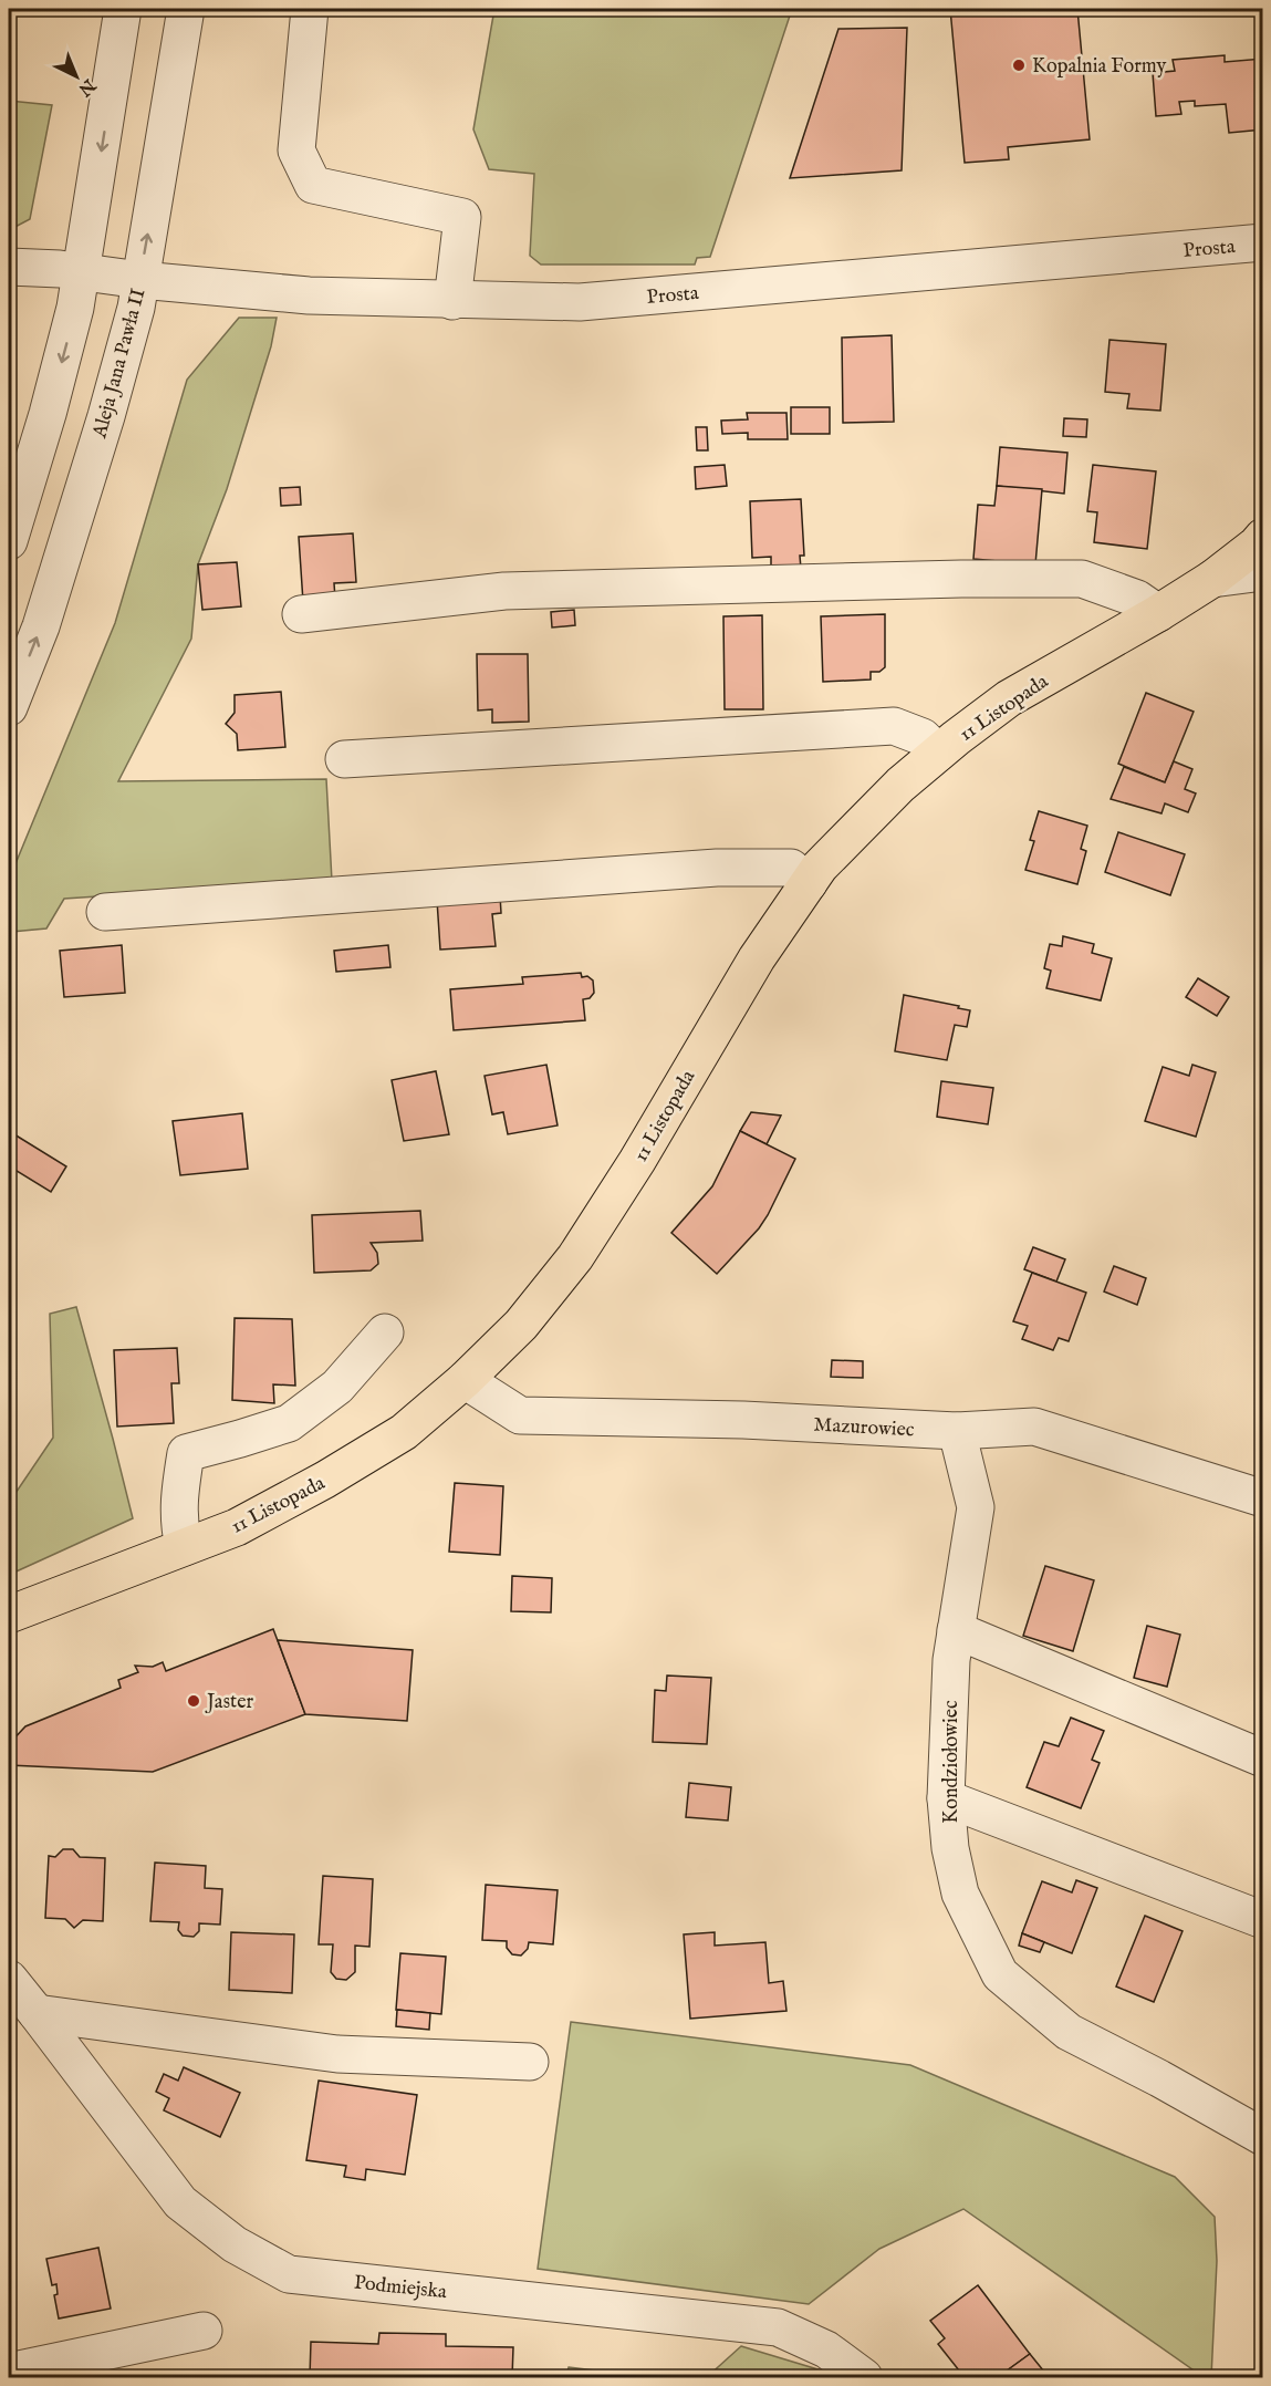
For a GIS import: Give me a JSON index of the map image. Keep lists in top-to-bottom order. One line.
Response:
{"streets":{"main road":["11 Listopada"],"street":["Prosta","Aleja Jana Pawła II","Mazurowiec","Kondziołowiec","Podmiejska"]},"crossings":[["Prosta","Aleja Jana Pawła II"],["11 Listopada","Mazurowiec"],["Mazurowiec","Kondziołowiec"]],"places":["Kopalnia Formy","Jaster"],"north":"bottom right"}
